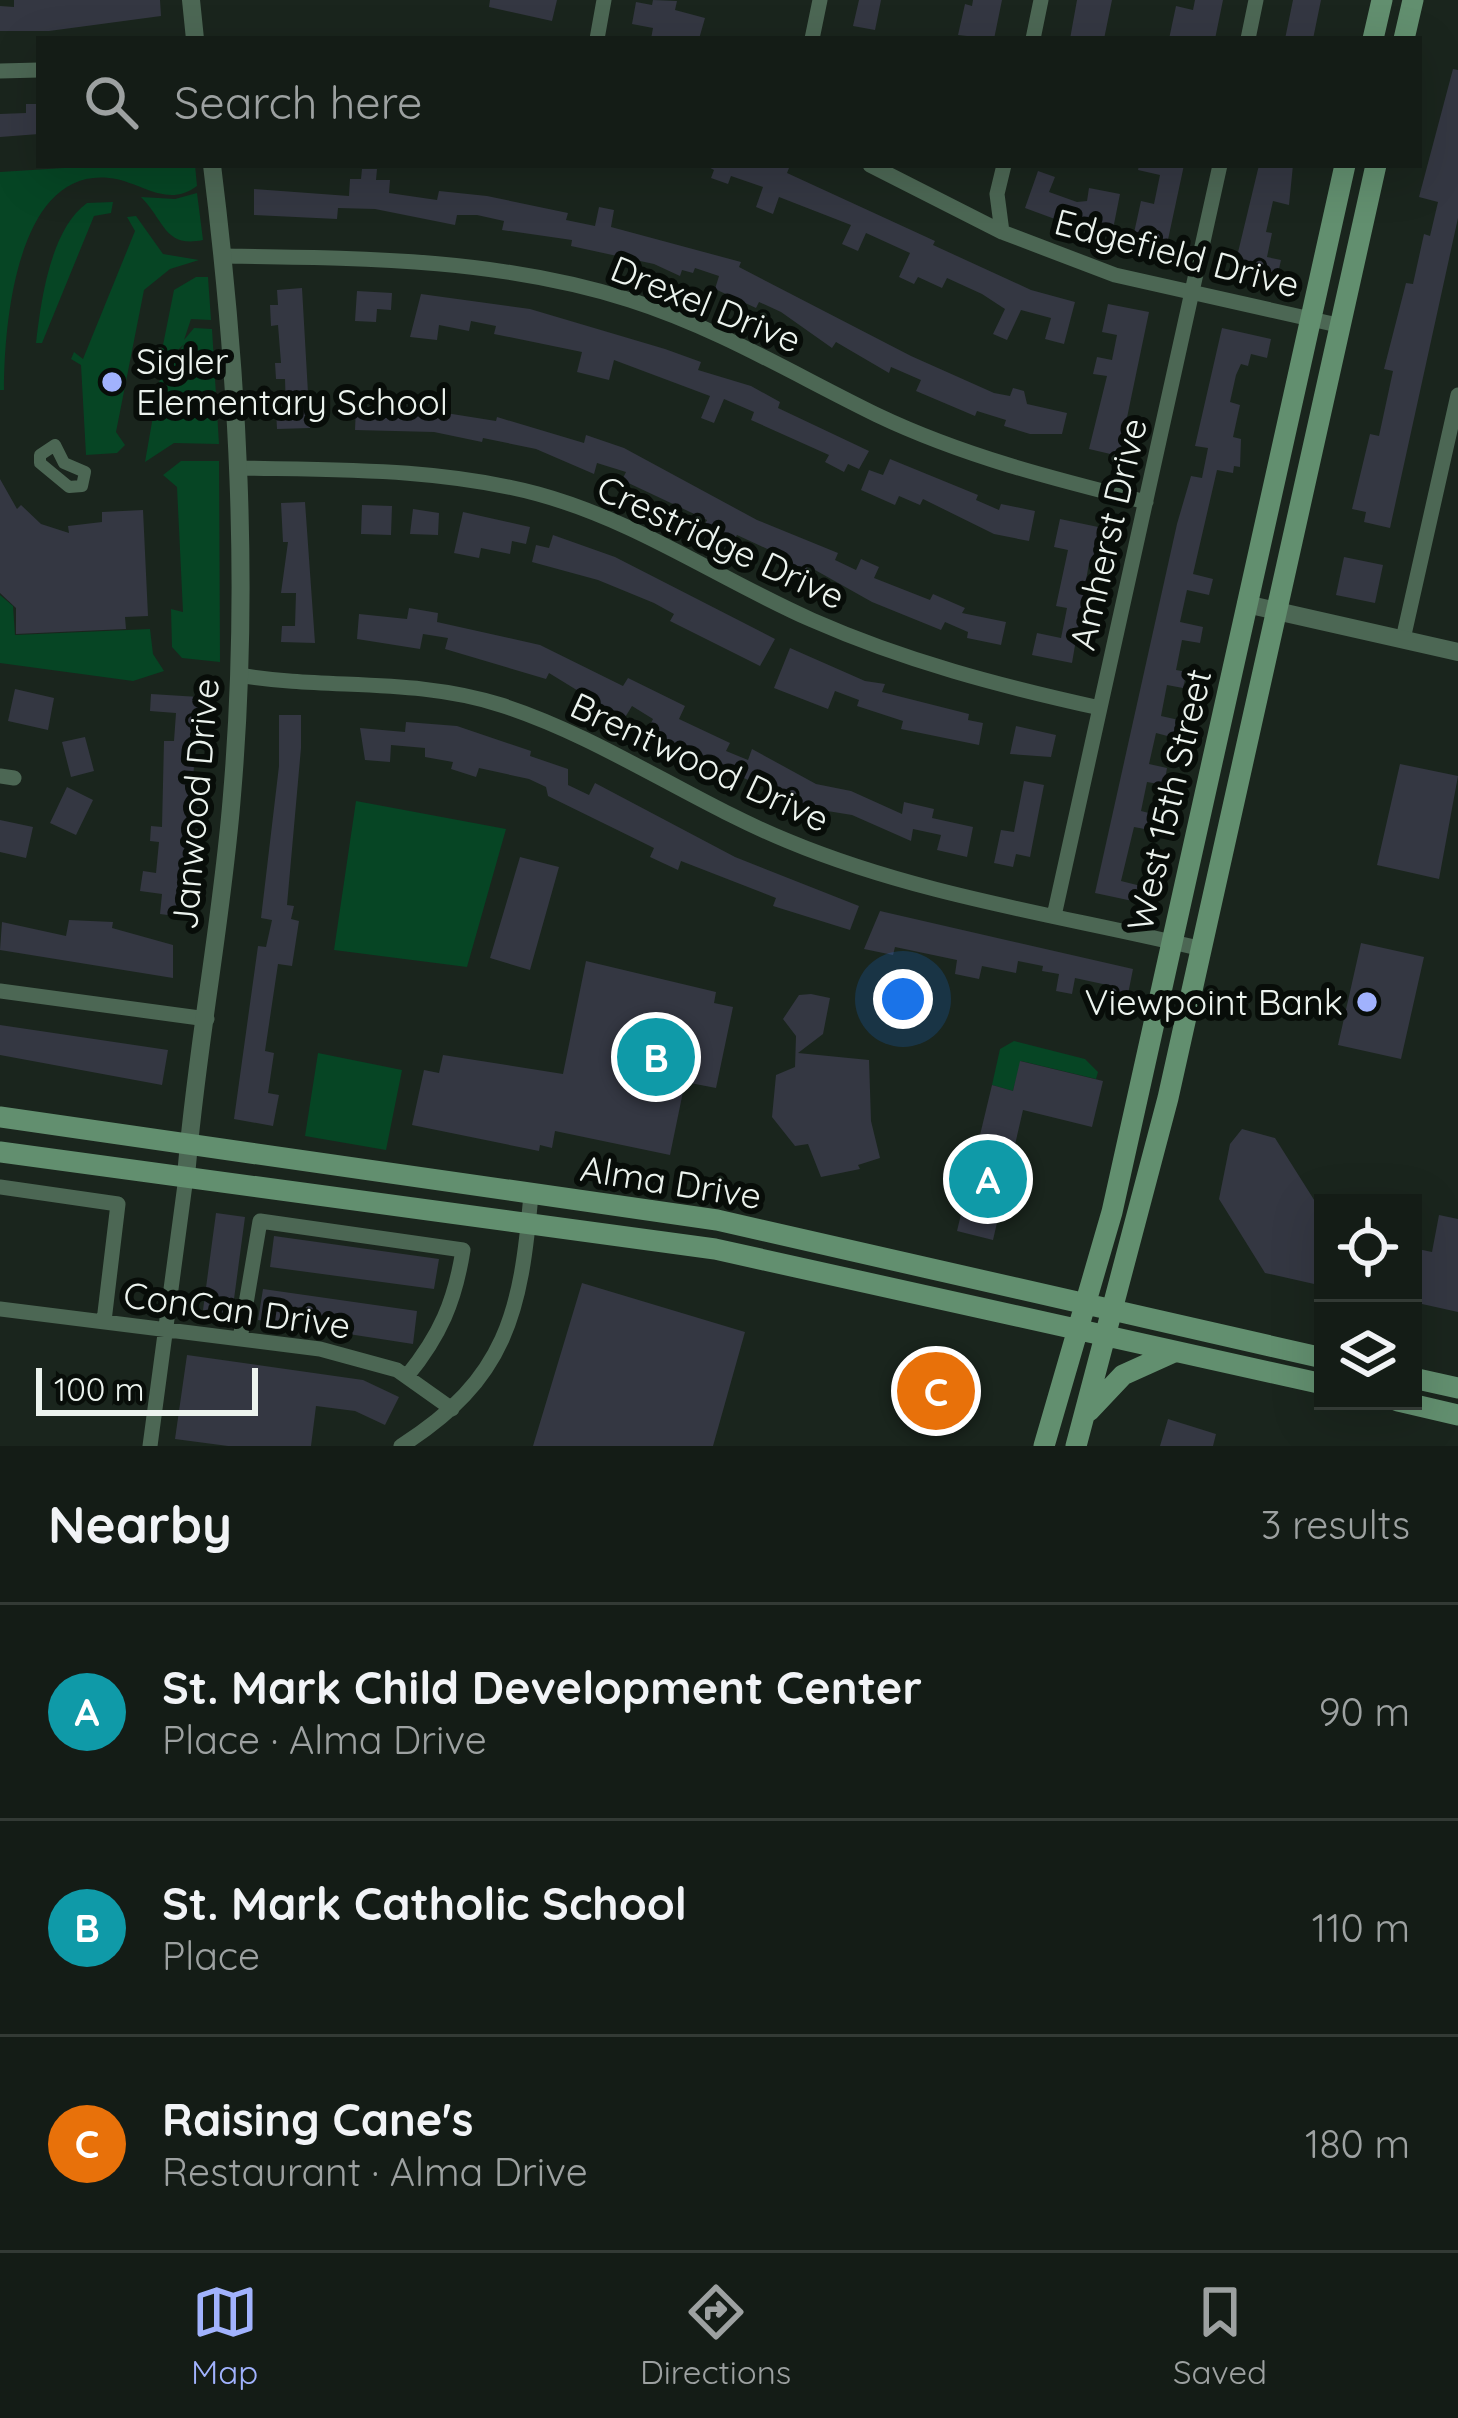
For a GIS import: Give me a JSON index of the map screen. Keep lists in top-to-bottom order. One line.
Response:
{"streets":{"main road":["West 15th Street","Alma Drive"],"street":["Edgefield Drive","Drexel Drive","Amherst Drive","Crestridge Drive","Brentwood Drive","Janwood Drive","ConCan Drive"]},"crossings":[["Edgefield Drive","Amherst Drive"],["Edgefield Drive","West 15th Street"],["Drexel Drive","Amherst Drive"],["Drexel Drive","Janwood Drive"],["Amherst Drive","Crestridge Drive"],["Amherst Drive","Brentwood Drive"],["Crestridge Drive","Janwood Drive"],["Brentwood Drive","West 15th Street"],["Brentwood Drive","Janwood Drive"],["West 15th Street","Alma Drive"],["Janwood Drive","Alma Drive"],["Janwood Drive","ConCan Drive"]],"places":["Sigler Elementary School","Viewpoint Bank"],"scale_bar":"100 m","page":{"search":"Search here","pins":["B","A","C"],"scale":"100 m","heading":["Nearby","3 results"],"list":[{"mark":"A","name":"St. Mark Child Development Center","note":"Place · Alma Drive","value":"90 m"},{"mark":"B","name":"St. Mark Catholic School","note":"Place","value":"110 m"},{"mark":"C","name":"Raising Cane's","note":"Restaurant · Alma Drive","value":"180 m"}],"nav":["Map","Directions","Saved"]}}
